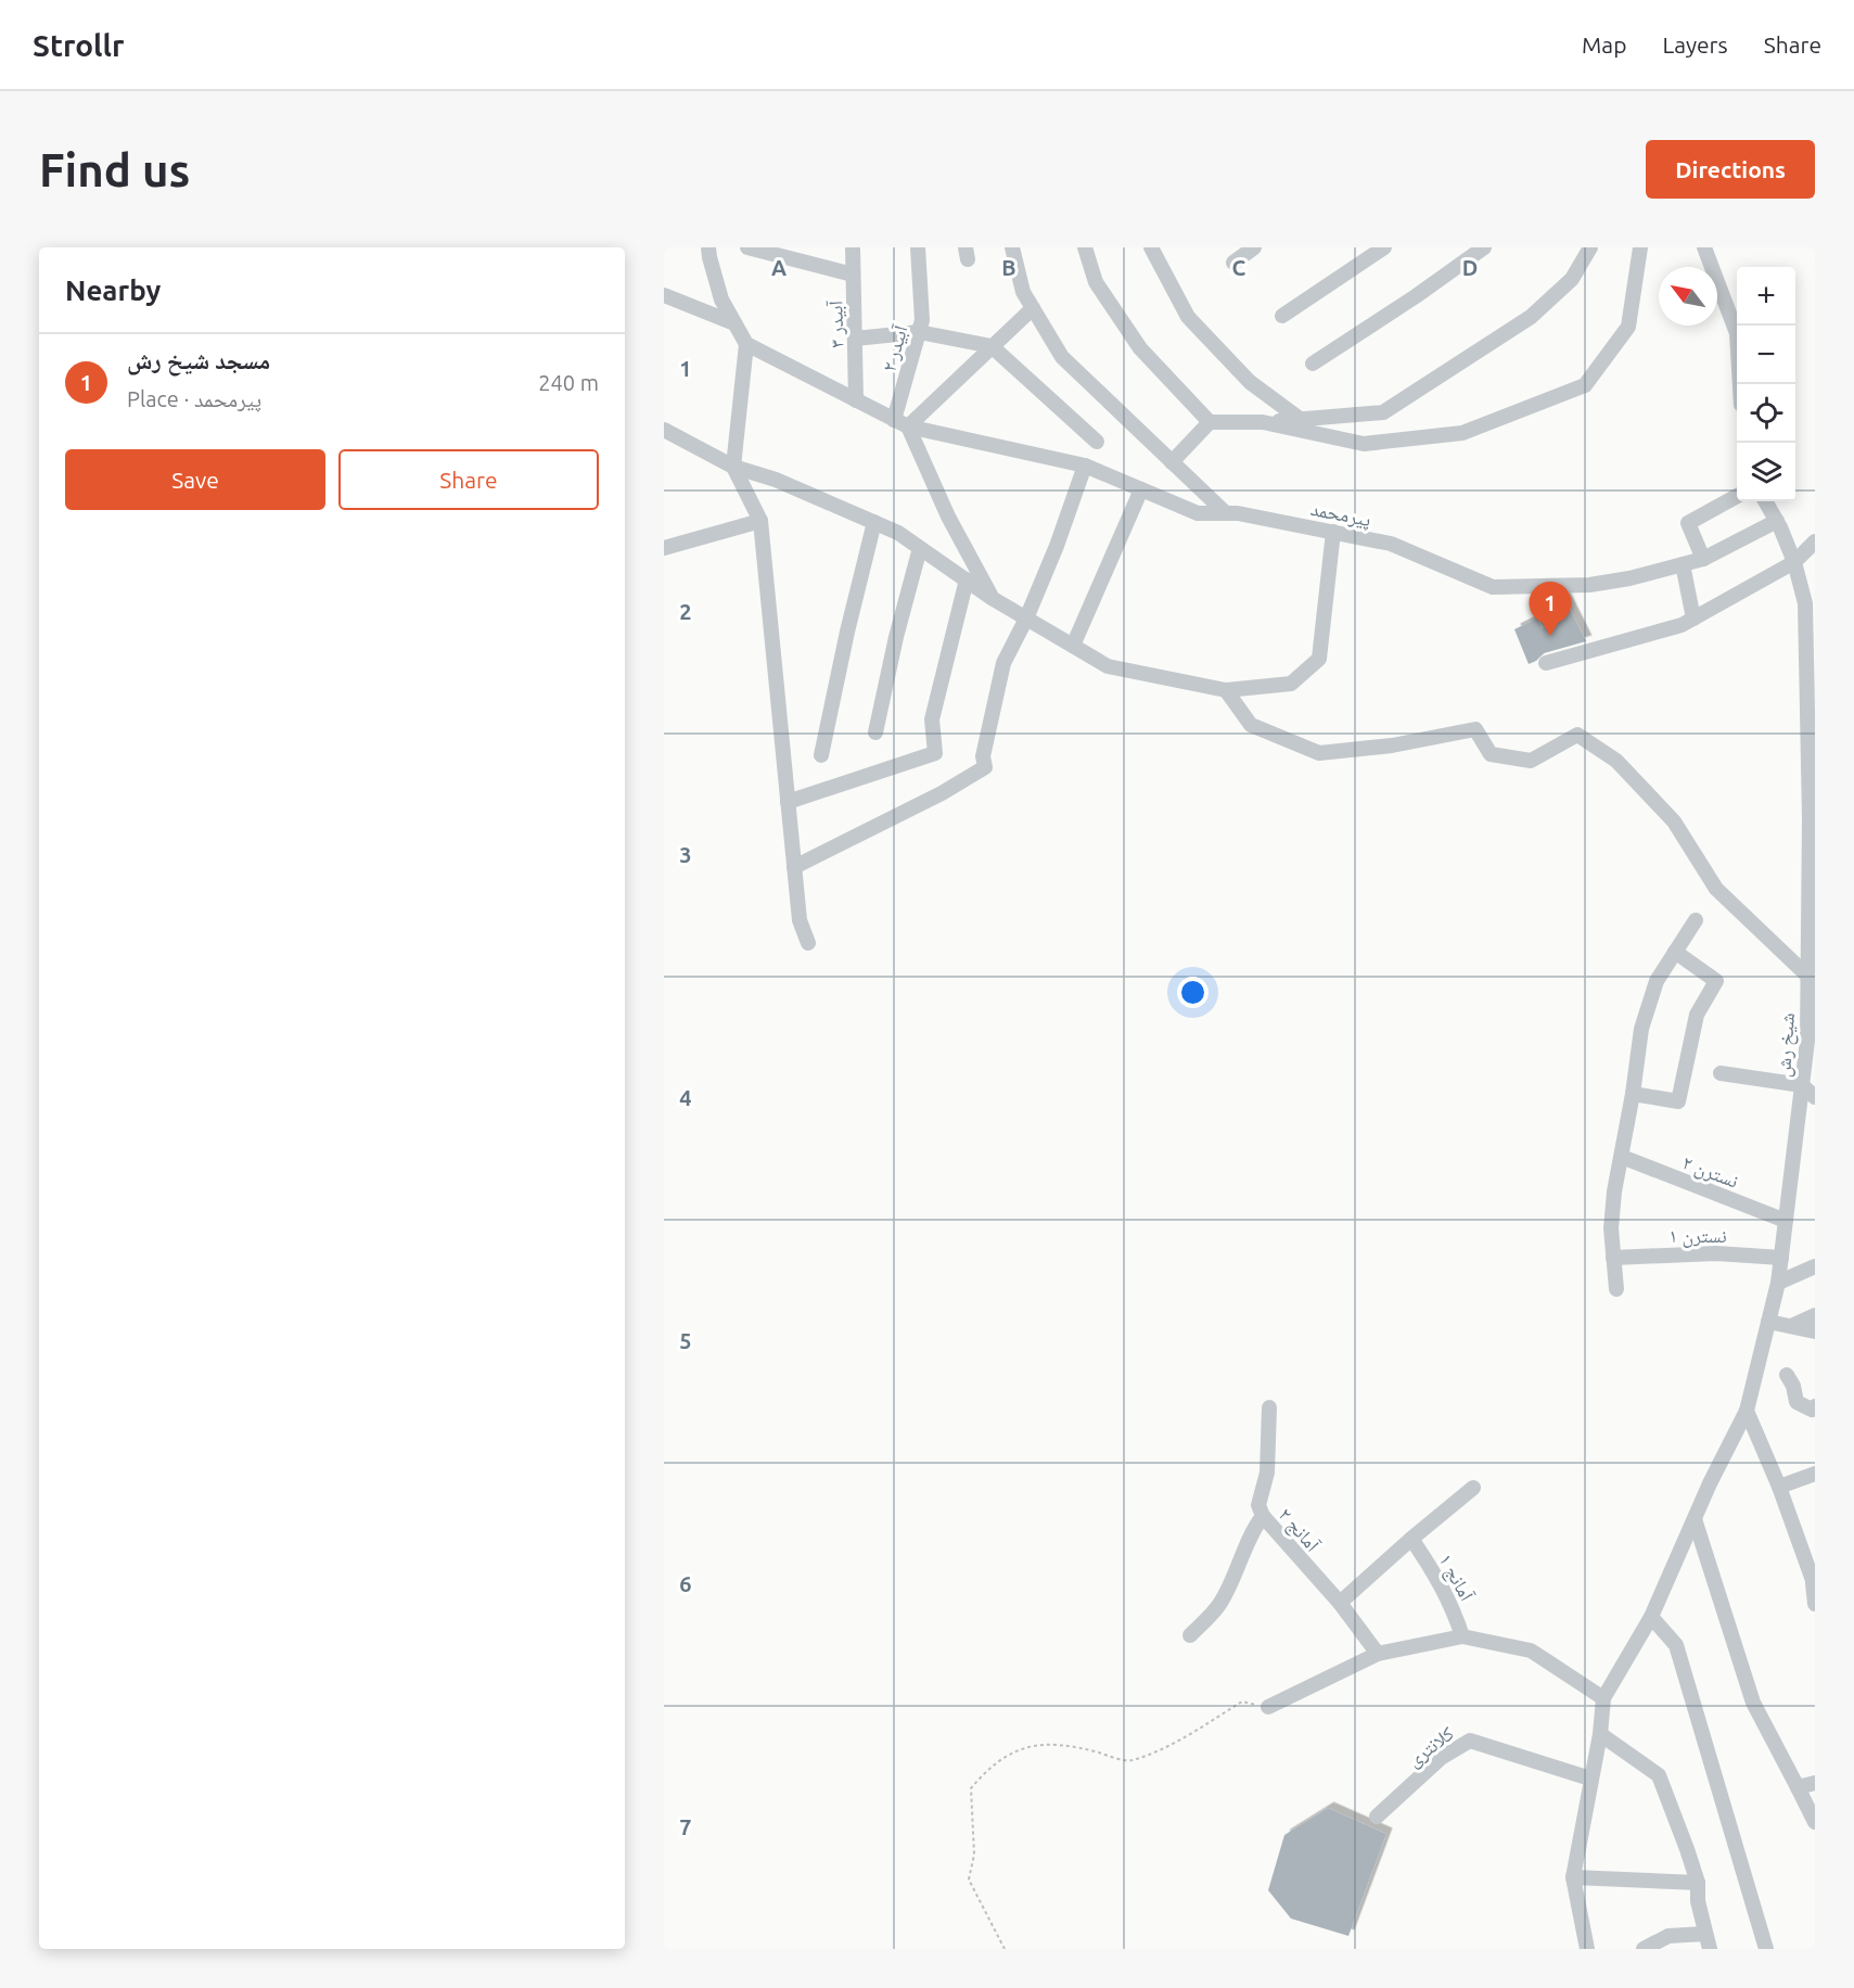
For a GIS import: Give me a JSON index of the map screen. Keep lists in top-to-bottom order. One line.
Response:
{"streets":{"street":["آبیدر ۳","آبیدر ۲","پیرمحمد","شیخ رش","نسترن ۲","نسترن ۱","آمانج ۲","آمانج ۱","کلانتری"]},"crossings":[["آبیدر ۳","پیرمحمد"],["آبیدر ۲","پیرمحمد"],["پیرمحمد","شیخ رش"],["شیخ رش","نسترن ۲"],["شیخ رش","نسترن ۱"]],"north":"top left","page":{"header":"Strollr","nav":["Map","Layers","Share"],"buttons":["Directions",["Save","Share"]],"title":"Find us","heading":"Nearby","map_buttons":["+","−"],"list":[{"mark":"1","name":"مسجد شیخ رش","note":"Place · پیرمحمد","value":"240 m"}],"pins":"1"},"grid":{"columns":["A","B","C","D"],"rows":["1","2","3","4","5","6","7"]}}
